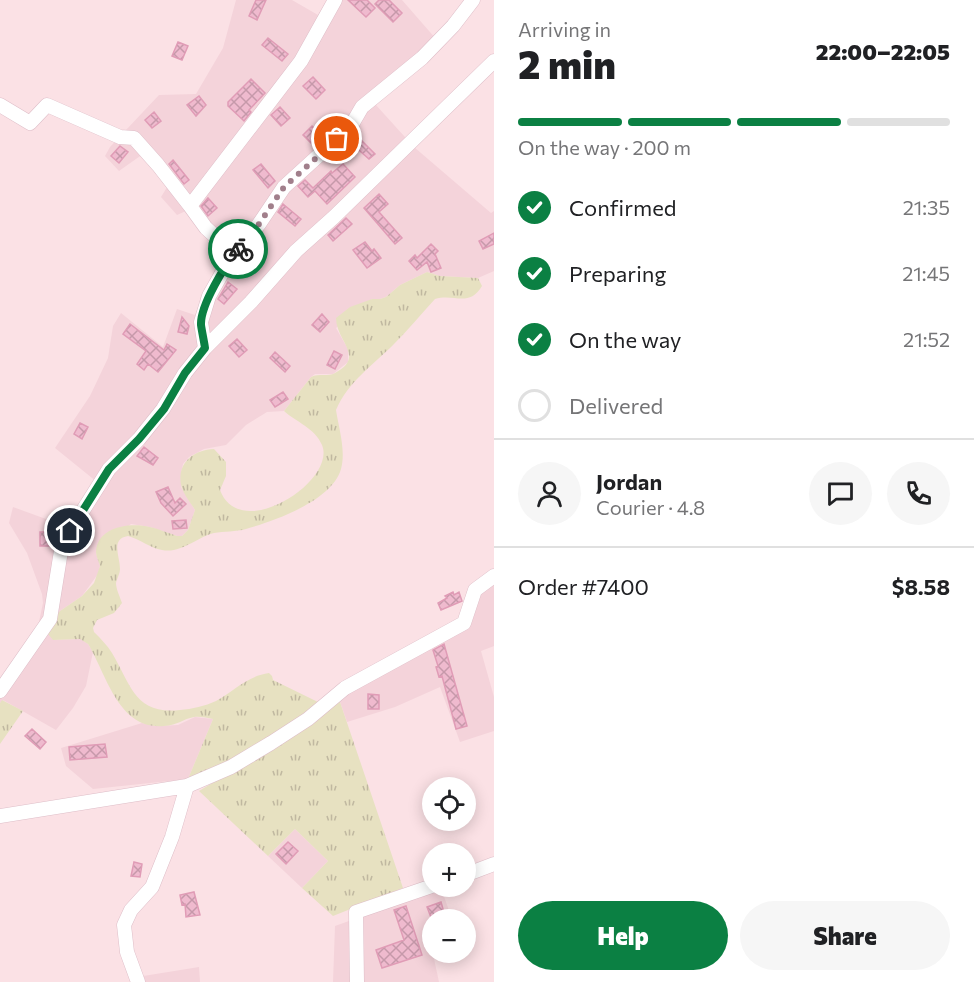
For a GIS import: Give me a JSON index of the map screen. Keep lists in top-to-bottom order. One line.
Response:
{"page":{"heading":["2 min","Arriving in","22:00–22:05"],"panel":["Jordan","Courier · 4.8","Order #7400","$8.58"],"bar":"On the way · 200 m","list":[["Confirmed","21:35"],["Preparing","21:45"],["On the way","21:52"],"Delivered"],"map_buttons":["+","−"],"buttons":["Help","Share"]}}
